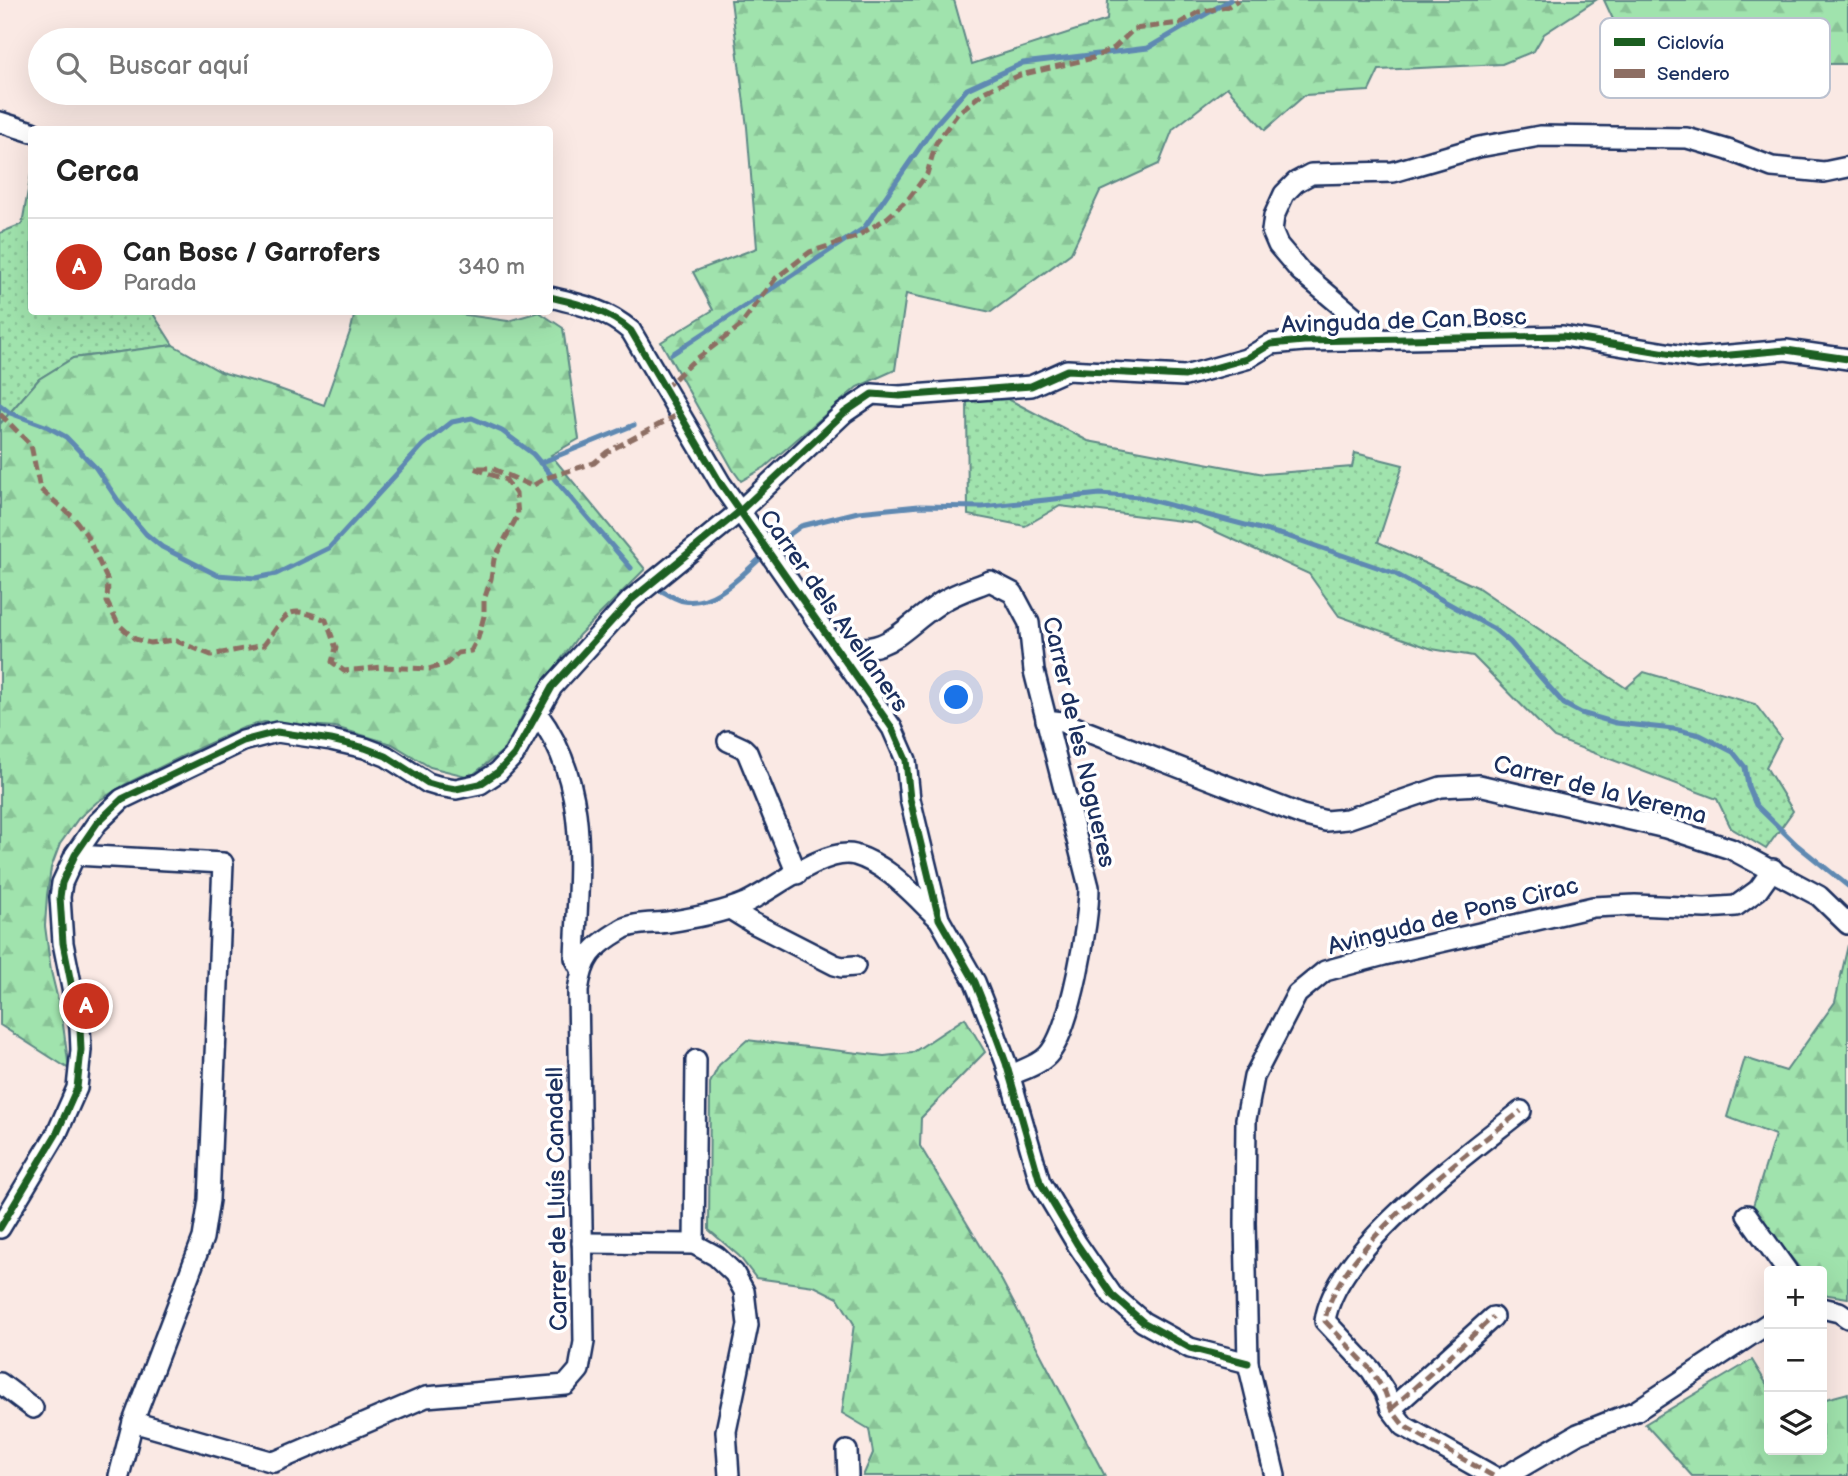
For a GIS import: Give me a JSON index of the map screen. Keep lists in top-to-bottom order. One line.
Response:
{"streets":{"street":["Avinguda de Can Bosc","Carrer dels Avellaners","Carrer de les Nogueres","Carrer de la Verema","Avinguda de Pons Cirac","Carrer de Lluís Canadell"]},"crossings":[["Avinguda de Can Bosc","Carrer dels Avellaners"],["Avinguda de Can Bosc","Carrer de Lluís Canadell"],["Carrer dels Avellaners","Carrer de les Nogueres"],["Carrer dels Avellaners","Avinguda de Pons Cirac"],["Carrer de les Nogueres","Carrer de la Verema"],["Carrer de la Verema","Avinguda de Pons Cirac"]],"legend":["Ciclovía","Sendero"],"page":{"search":"Buscar aquí","heading":"Cerca","list":[{"mark":"A","name":"Can Bosc / Garrofers","note":"Parada","value":"340 m"}],"pins":"A","map_buttons":["+","−"]}}
